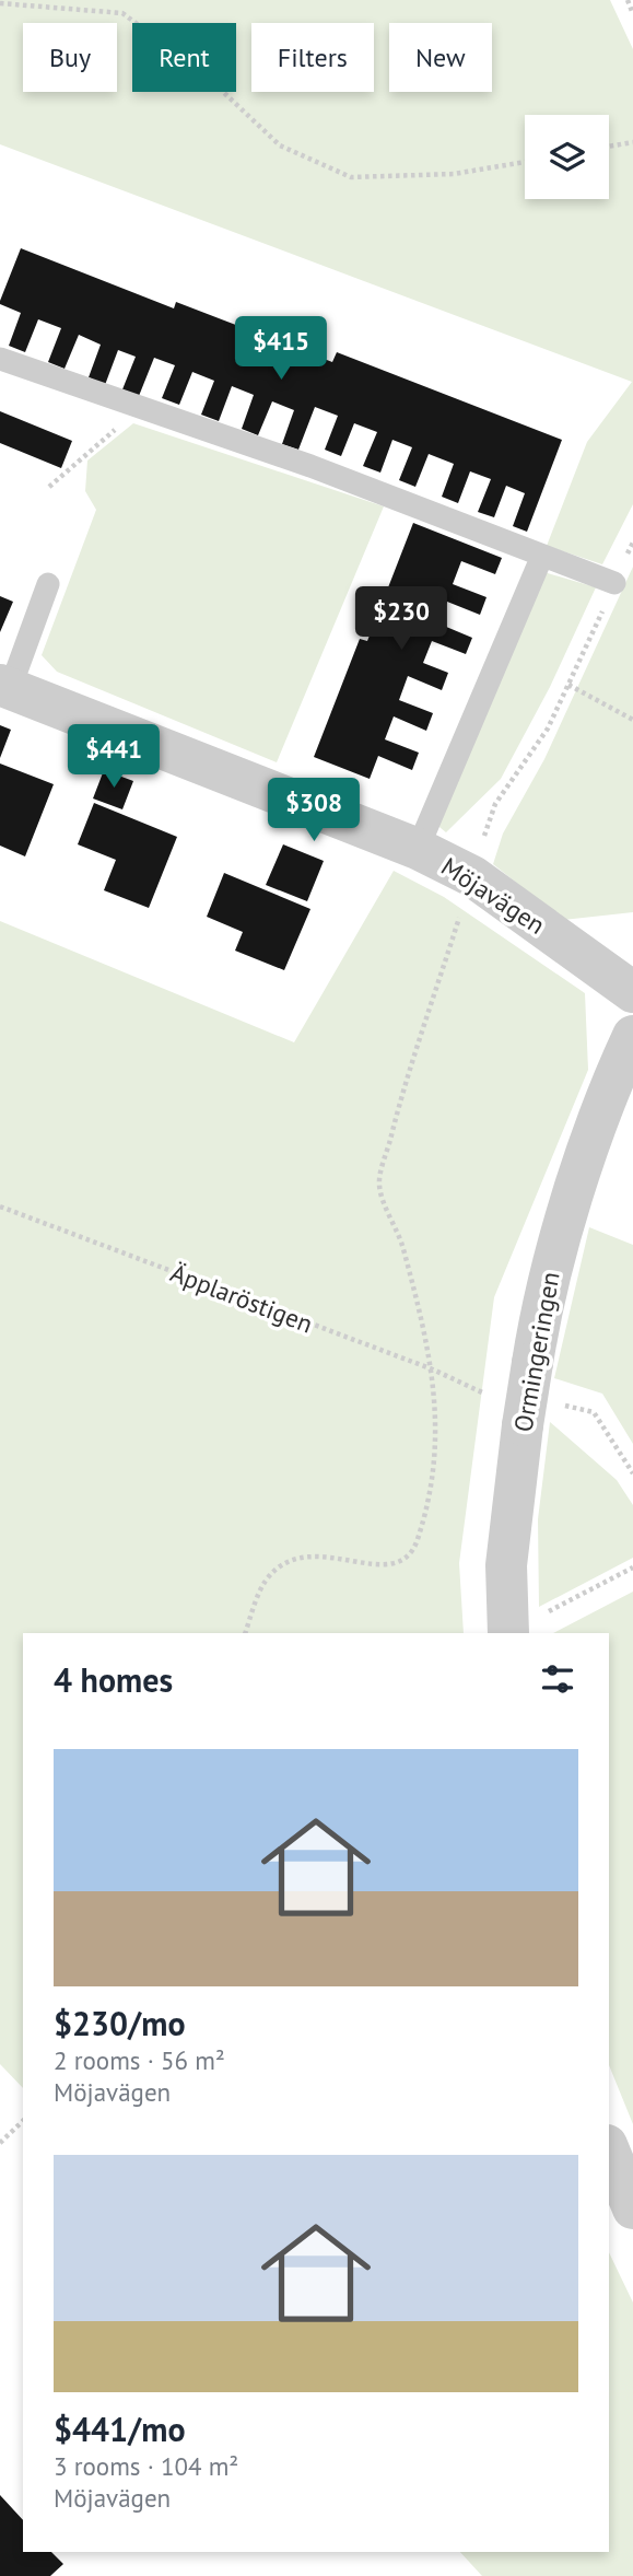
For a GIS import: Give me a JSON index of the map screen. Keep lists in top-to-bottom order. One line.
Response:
{"streets":{"street":["Möjavägen","Ormingeringen"],"path":["Äpplaröstigen"]},"page":{"chip":["Buy","Rent","Filters","New"],"price":["$415","$230","$441","$308"],"heading":"4 homes","list":[{"name":"$230/mo","note":"2 rooms · 56 m² · Möjavägen"},{"name":"$441/mo","note":"3 rooms · 104 m² · Möjavägen"}]}}
